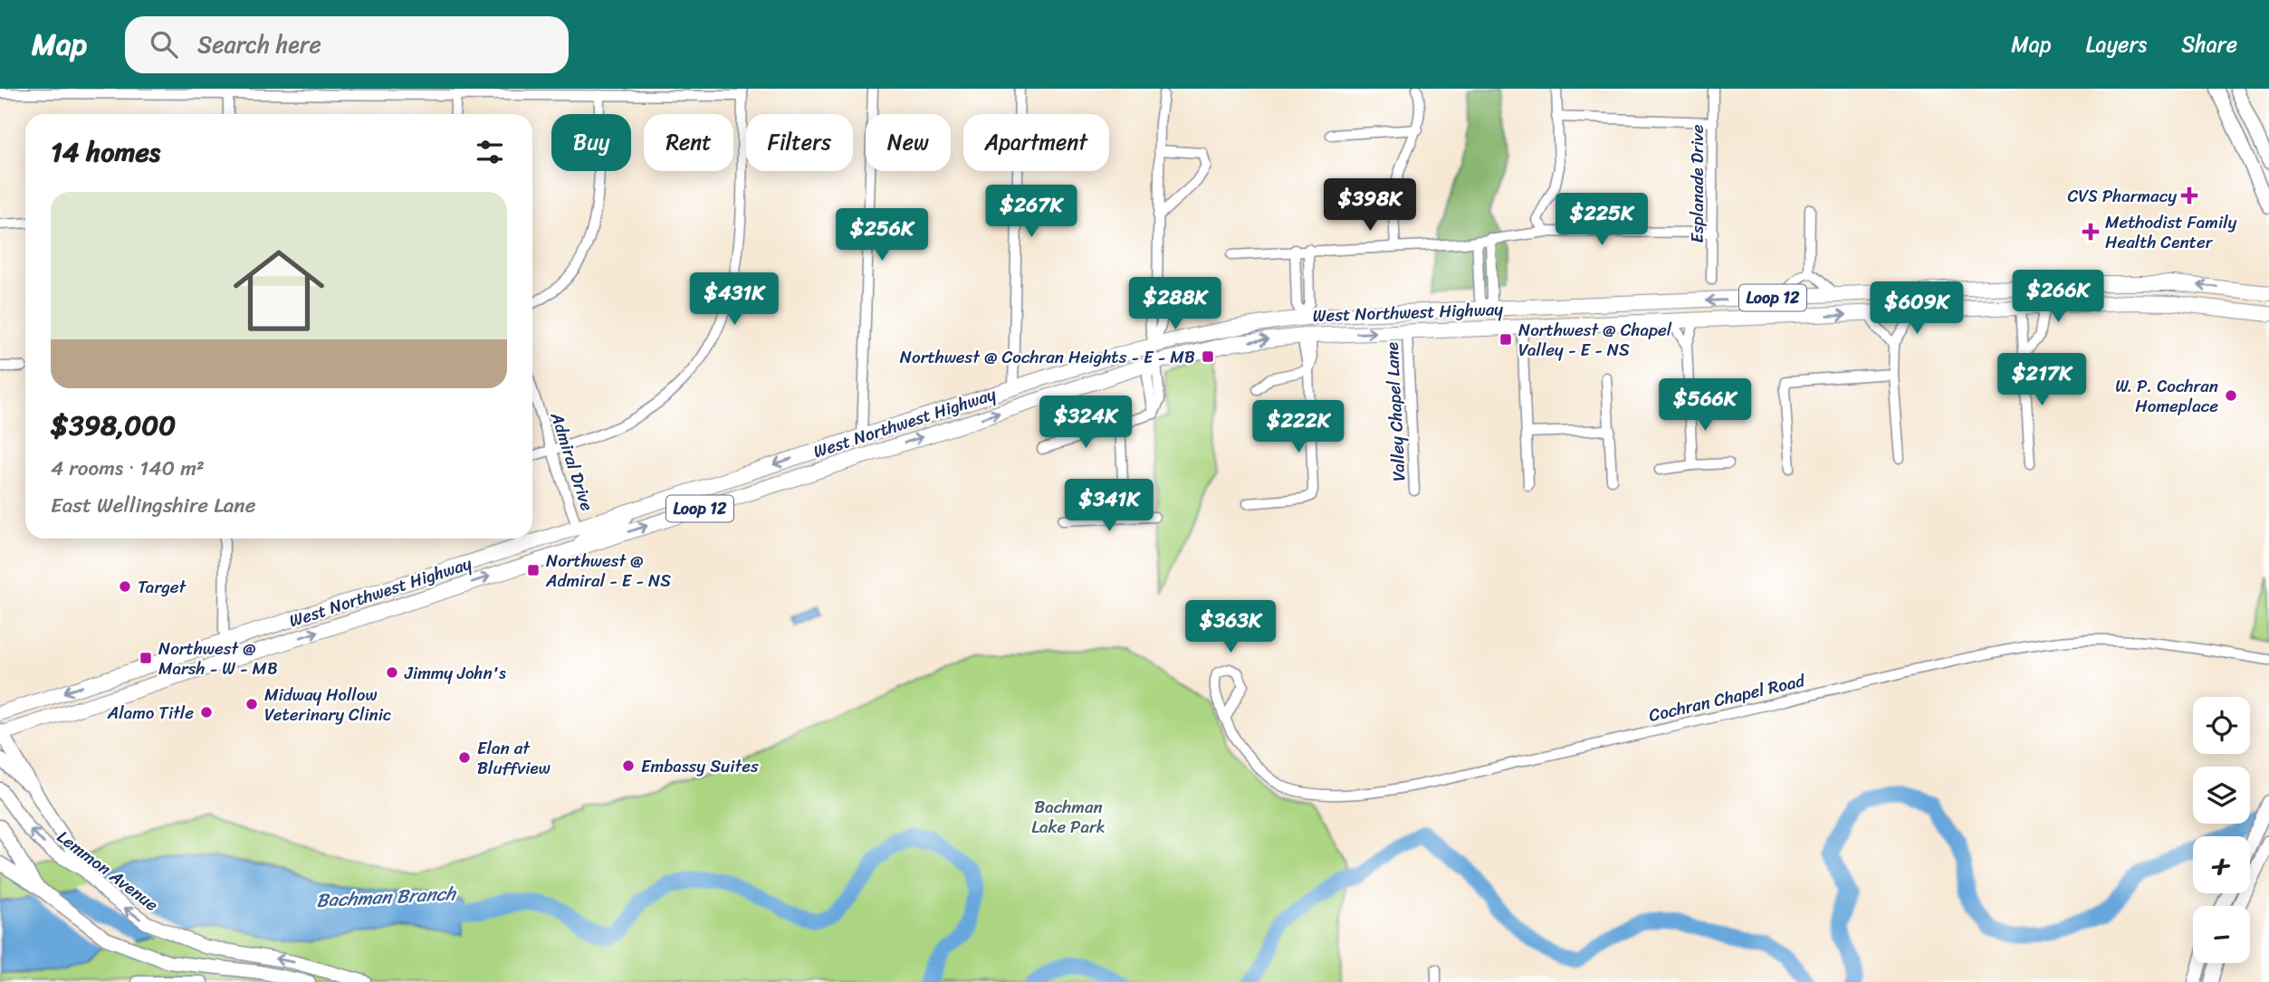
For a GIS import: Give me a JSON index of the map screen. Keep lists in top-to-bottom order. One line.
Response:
{"streets":{"main road":["Loop 12","West Northwest Highway","Lemmon Avenue"],"street":["Esplanade Drive","Valley Chapel Lane","Admiral Drive","Cochran Chapel Road"]},"crossings":[["West Northwest Highway","Valley Chapel Lane"],["West Northwest Highway","Admiral Drive"]],"water":["Bachman Branch"],"parks":["Bachman Lake Park"],"places":{"health":["CVS Pharmacy","Methodist Family Health Center"],"transit":["Northwest @ Chapel Valley - E - NS","Northwest @ Cochran Heights - E - MB","Northwest @ Admiral - E - NS","Northwest @ Marsh - W - MB"],"other":["W. P. Cochran Homeplace","Target","Jimmy John's","Midway Hollow Veterinary Clinic","Alamo Title","Elan at Bluffview","Embassy Suites"]},"page":{"header":"Map","search":"Search here","nav":["Map","Layers","Share"],"chip":["Buy","Rent","Filters","New","Apartment"],"heading":"14 homes","price":["$398K","$267K","$225K","$256K","$266K","$431K","$288K","$609K","$217K","$566K","$324K","$222K","$341K","$363K"],"list":[{"name":"$398,000","note":"4 rooms · 140 m² · East Wellingshire Lane"}],"map_buttons":["+","−"]}}
